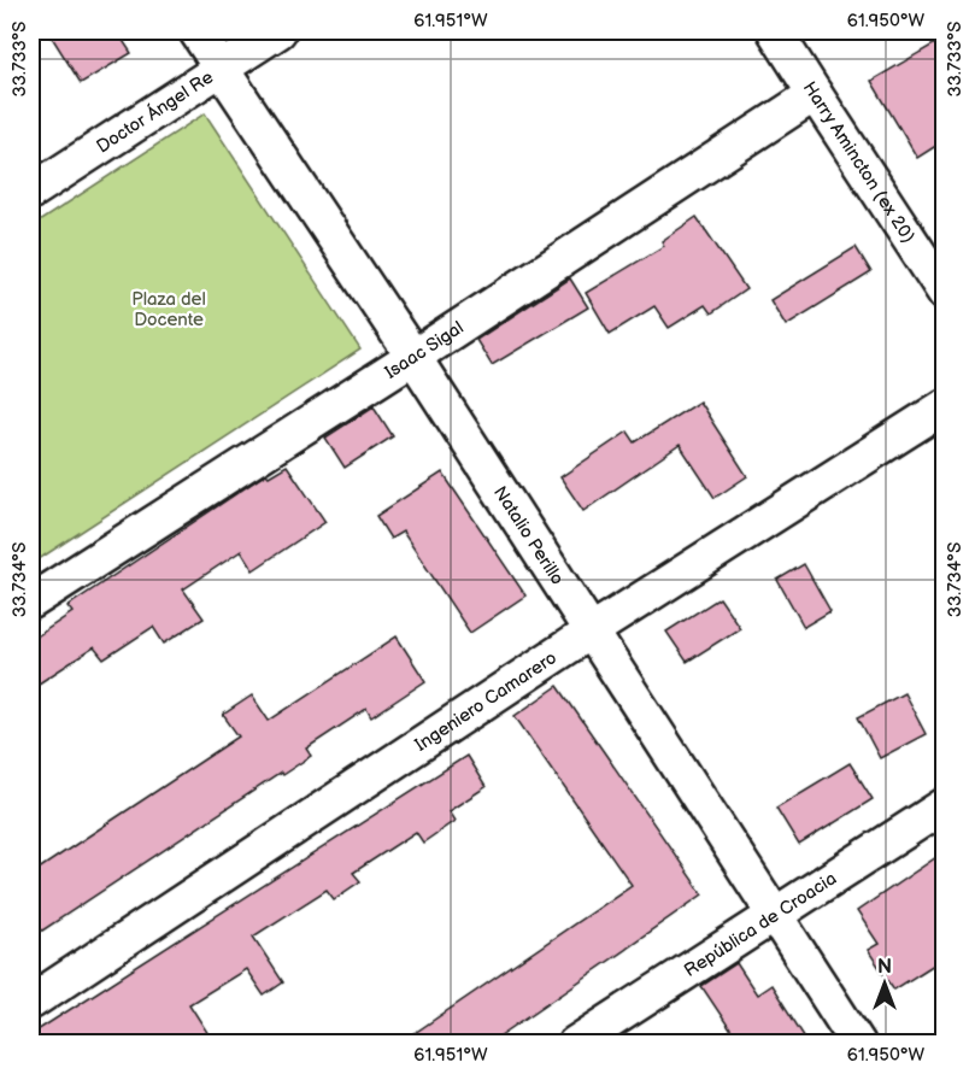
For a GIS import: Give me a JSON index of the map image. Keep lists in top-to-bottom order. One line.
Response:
{"streets":{"street":["Doctor Ángel Re","Harry Amincton (ex 20)","Isaac Sigal","Natalio Perillo","Ingeniero Camarero","República de Croacia"]},"crossings":[["Doctor Ángel Re","Natalio Perillo"],["Harry Amincton (ex 20)","Isaac Sigal"],["Isaac Sigal","Natalio Perillo"],["Natalio Perillo","Ingeniero Camarero"],["Natalio Perillo","República de Croacia"]],"parks":["Plaza del Docente"],"north":"top","coordinates":["61.951°W","61.950°W","33.733°S","33.734°S"]}
